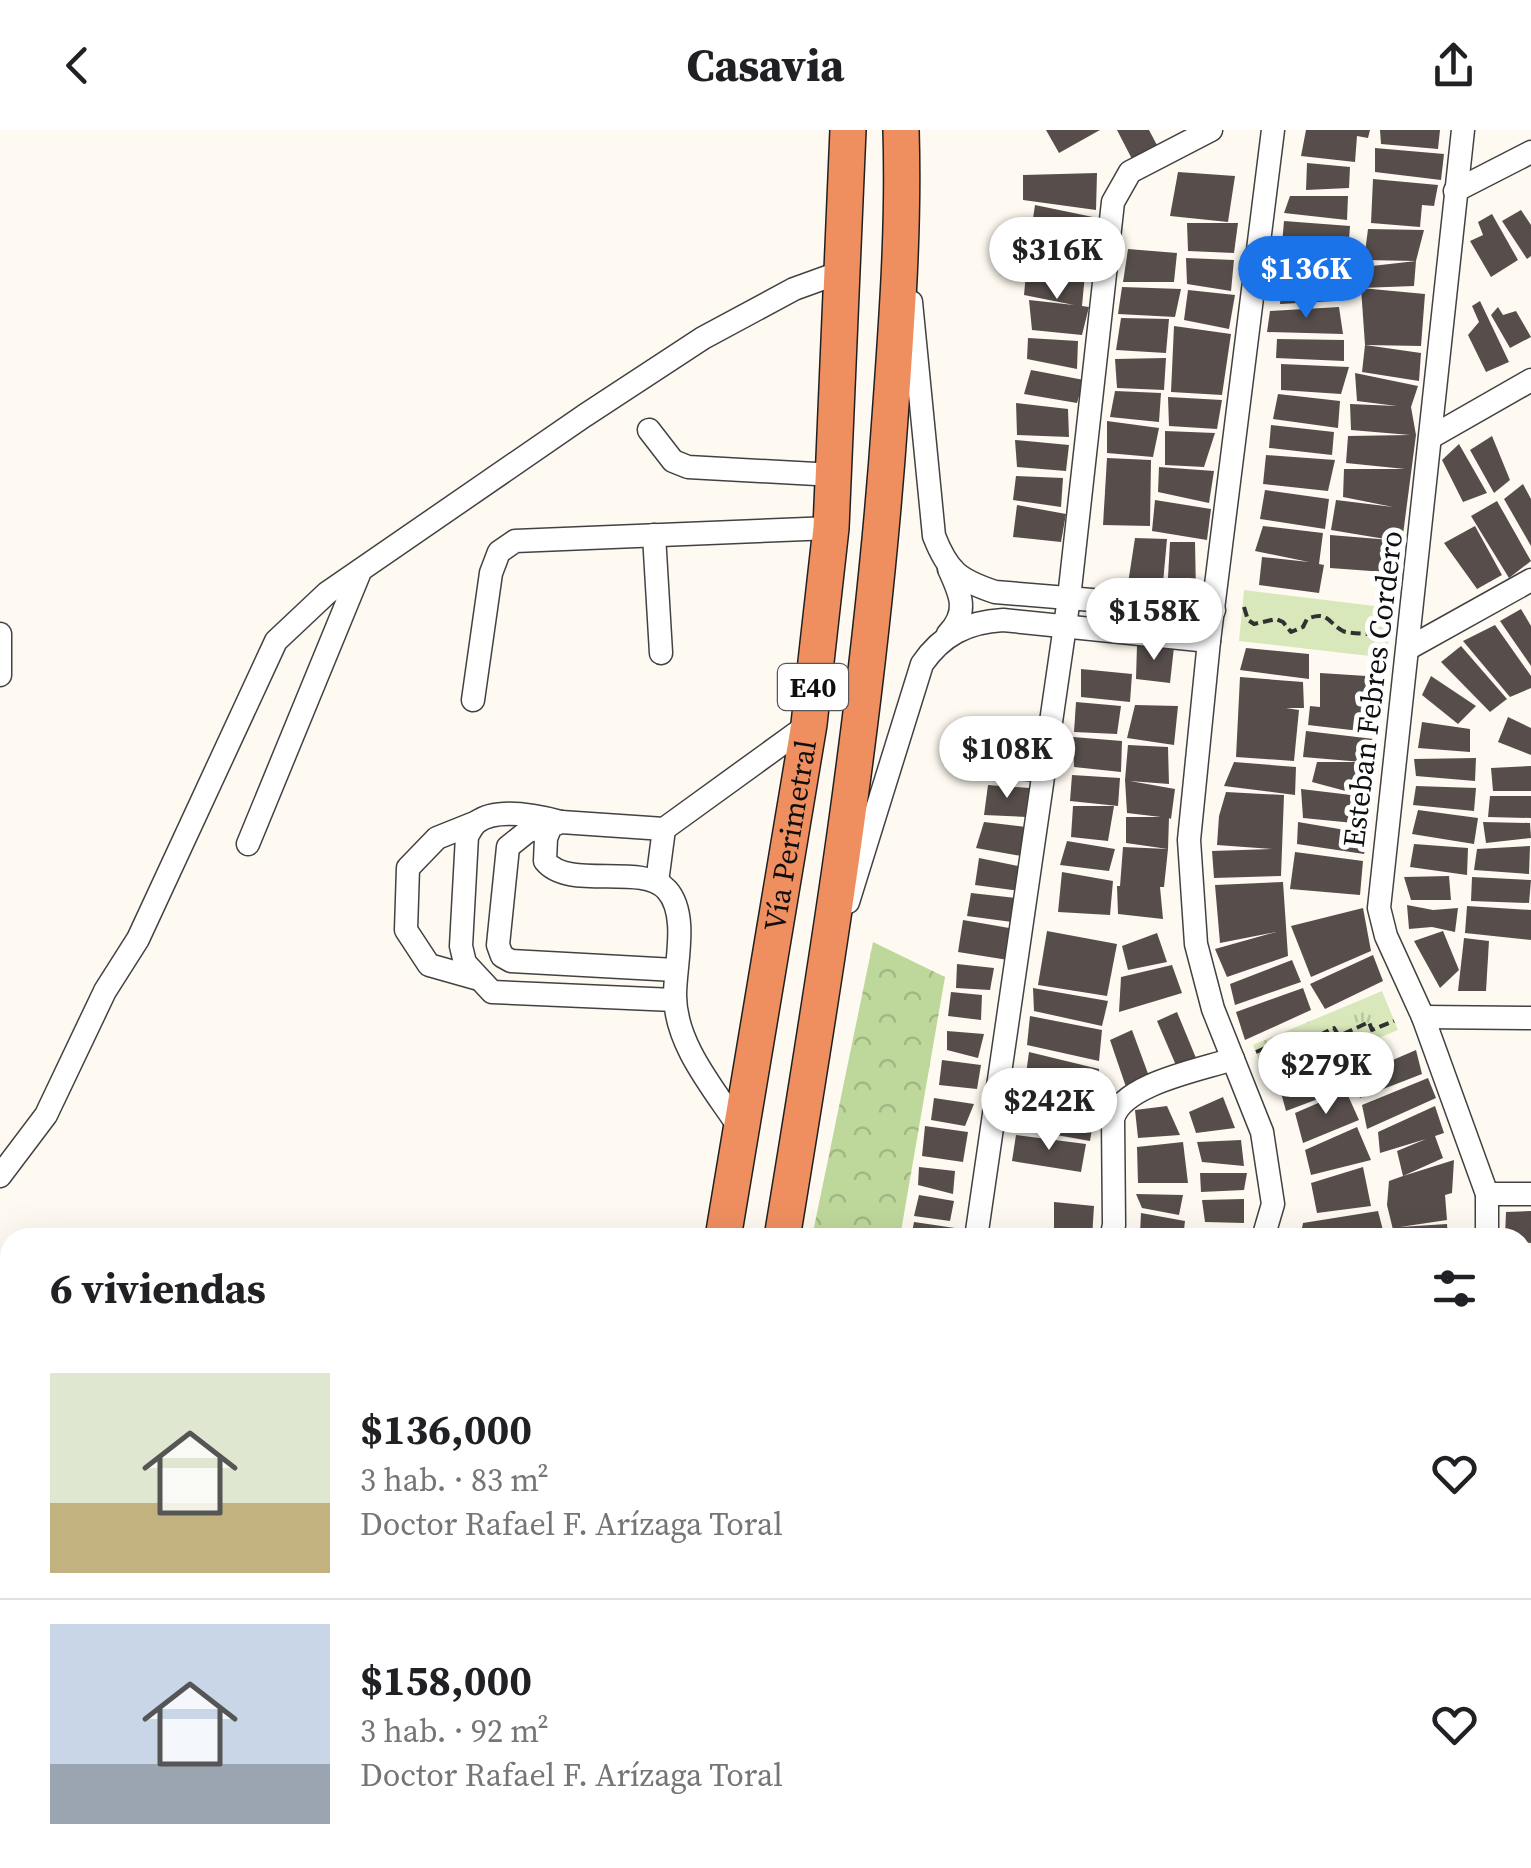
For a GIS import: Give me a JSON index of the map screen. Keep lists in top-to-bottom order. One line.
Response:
{"streets":{"highway":["E40","Vía Perimetral"],"street":["Esteban Febres Cordero"]},"page":{"header":"Casavia","price":["$316K","$136K","$158K","$108K","$279K","$242K"],"heading":"6 viviendas","list":[{"name":"$136,000","note":"3 hab. · 83 m² · Doctor Rafael F. Arízaga Toral"},{"name":"$158,000","note":"3 hab. · 92 m² · Doctor Rafael F. Arízaga Toral"}]}}
